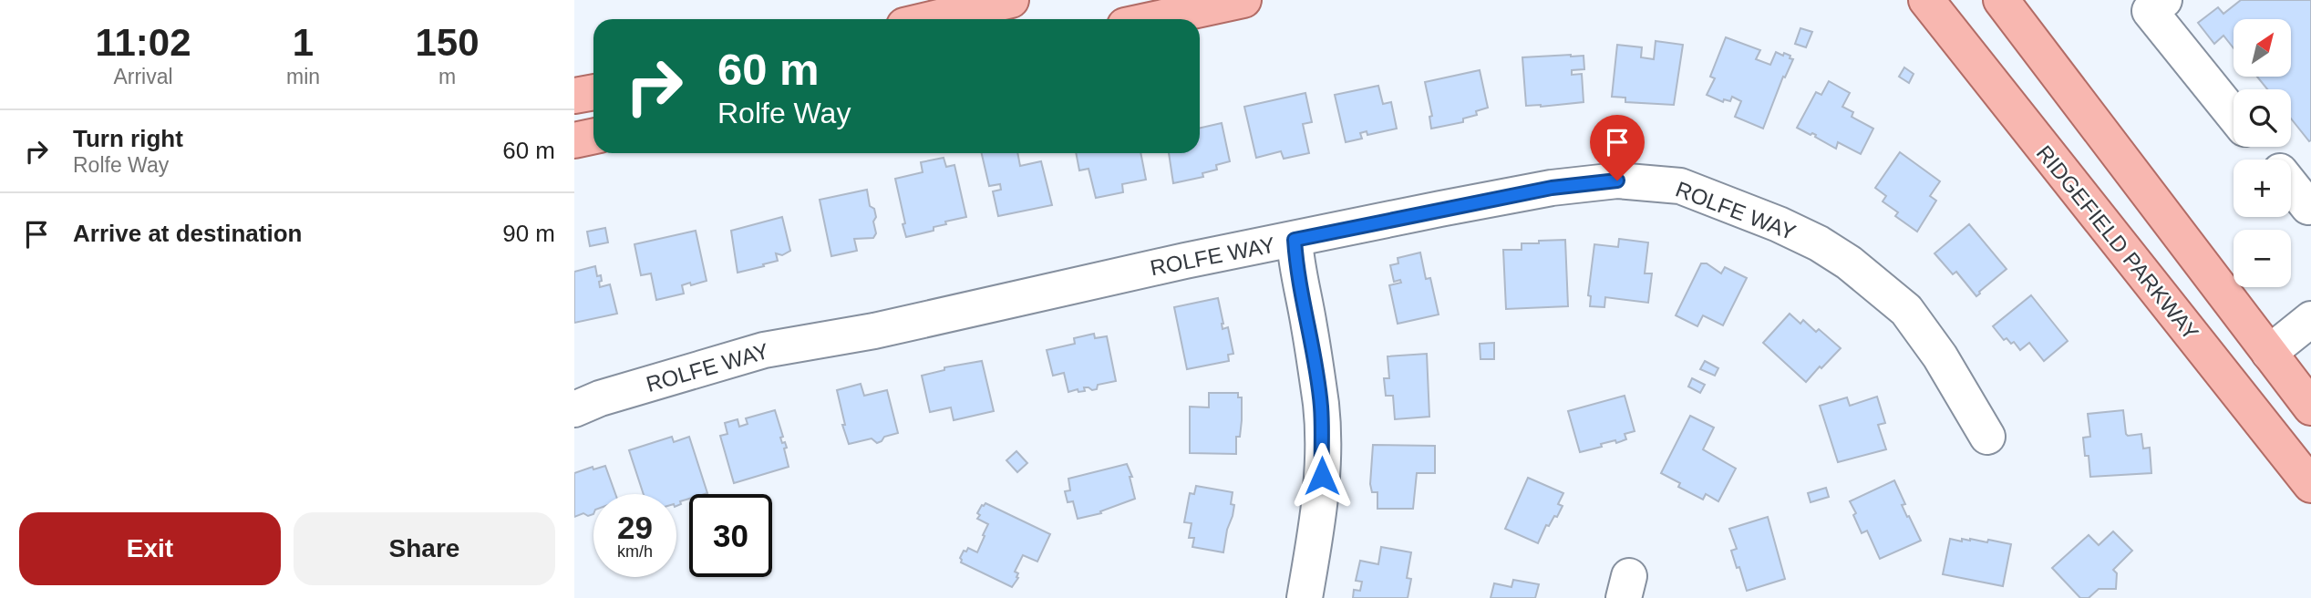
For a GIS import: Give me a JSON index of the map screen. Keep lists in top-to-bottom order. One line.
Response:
{"streets":{"main road":["RIDGEFIELD PARKWAY"],"street":["ROLFE WAY"]},"north":"top right","page":{"eta":["11:02","Arrival","1","min","150","m"],"map_buttons":["+","−"],"turn":["60 m","Rolfe Way"],"list":[{"name":"Turn right","note":"Rolfe Way","value":"60 m"},{"name":"Arrive at destination","value":"90 m"}],"speed":"29 km/h","limit":"30","buttons":["Exit","Share"]}}
